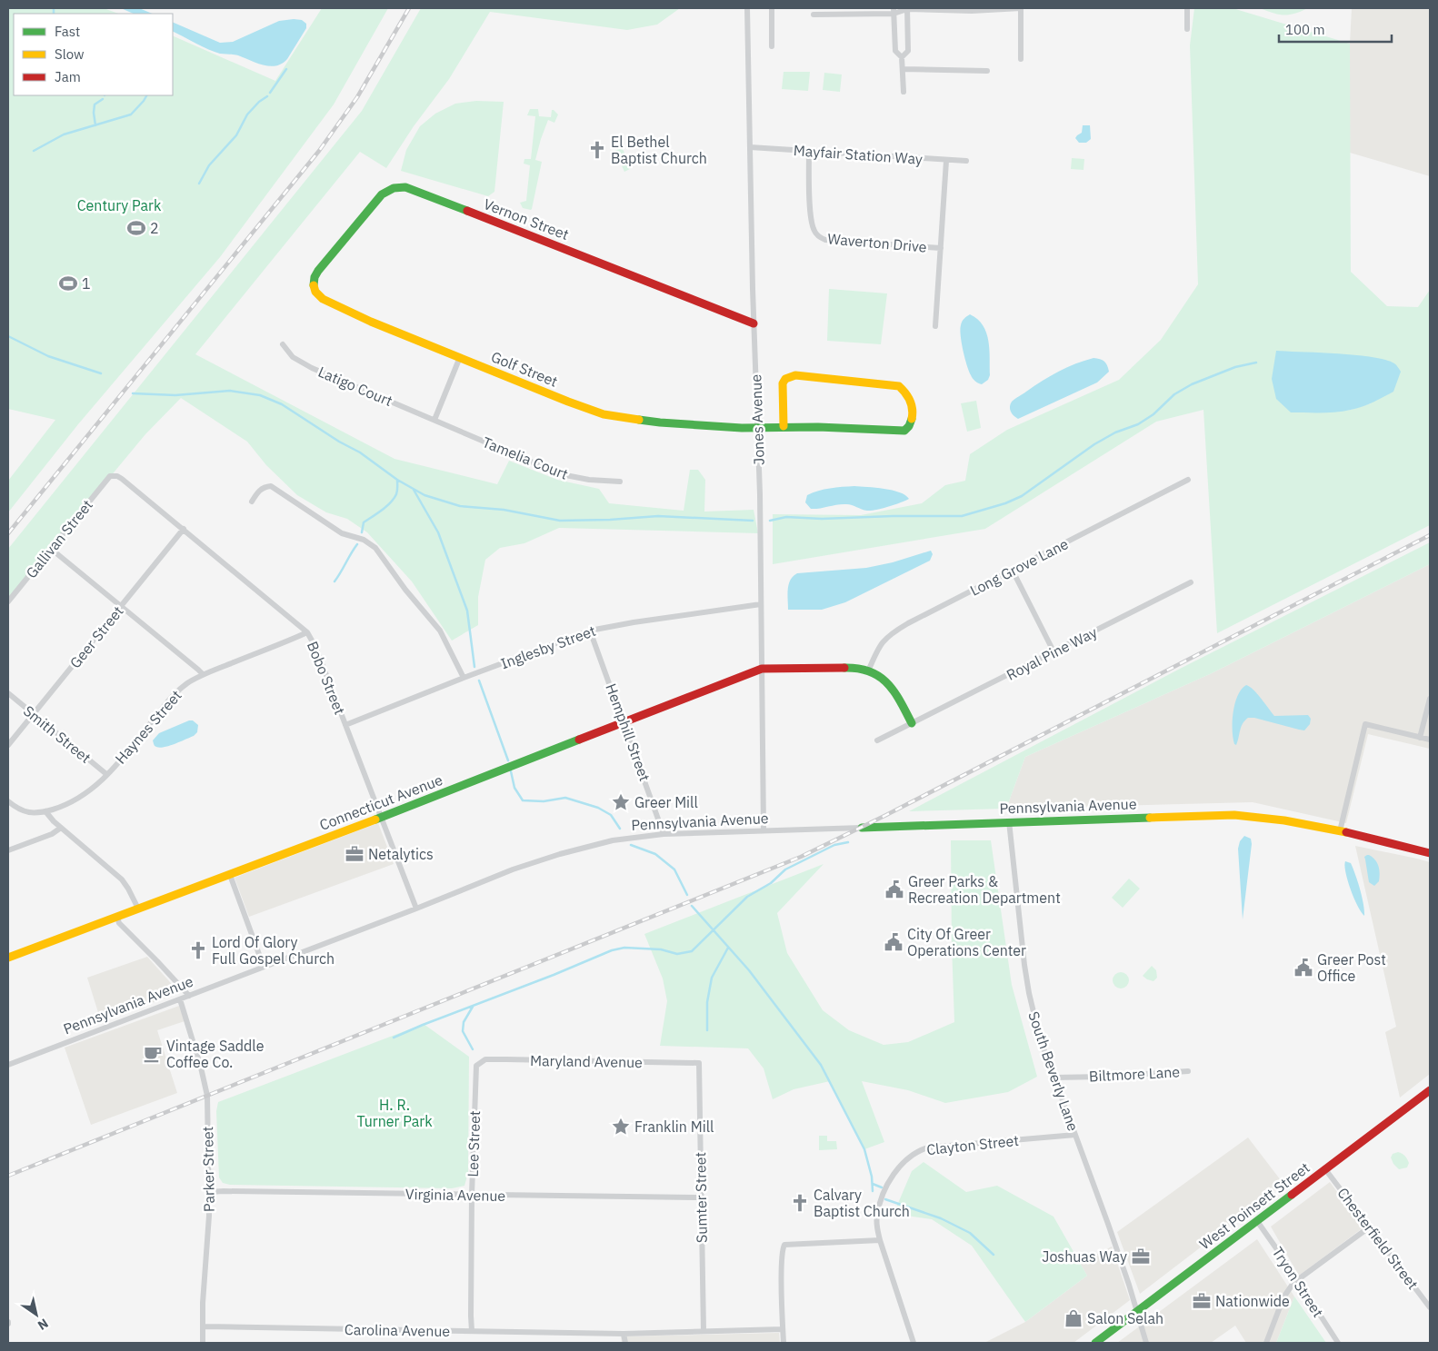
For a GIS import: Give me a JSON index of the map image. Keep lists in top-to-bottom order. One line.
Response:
{"streets":{"street":["Mayfair Station Way","Vernon Street","Waverton Drive","Golf Street","Latigo Court","Jones Avenue","Tamelia Court","Gallivan Street","Long Grove Lane","Geer Street","Inglesby Street","Royal Pine Way","Bobo Street","Haynes Street","Hemphill Street","Smith Street","Connecticut Avenue","Pennsylvania Avenue","Maryland Avenue","South Beverly Lane","Biltmore Lane","Lee Street","Clayton Street","Parker Street","Virginia Avenue","Sumter Street","West Poinsett Street","Chesterfield Street","Tryon Street","Carolina Avenue"]},"crossings":[["Mayfair Station Way","Waverton Drive"],["Mayfair Station Way","Jones Avenue"],["Vernon Street","Golf Street"],["Vernon Street","Jones Avenue"],["Golf Street","Jones Avenue"],["Latigo Court","Tamelia Court"],["Jones Avenue","Inglesby Street"],["Jones Avenue","Connecticut Avenue"],["Jones Avenue","Pennsylvania Avenue"],["Gallivan Street","Bobo Street"],["Geer Street","Bobo Street"],["Geer Street","Smith Street"],["Inglesby Street","Bobo Street"],["Inglesby Street","Hemphill Street"],["Bobo Street","Haynes Street"],["Bobo Street","Connecticut Avenue"],["Bobo Street","Pennsylvania Avenue"],["Haynes Street","Smith Street"],["Hemphill Street","Connecticut Avenue"],["Hemphill Street","Pennsylvania Avenue"],["Pennsylvania Avenue","South Beverly Lane"],["Pennsylvania Avenue","Parker Street"],["Maryland Avenue","Lee Street"],["Maryland Avenue","Sumter Street"],["South Beverly Lane","Biltmore Lane"],["South Beverly Lane","Clayton Street"],["South Beverly Lane","West Poinsett Street"],["Lee Street","Virginia Avenue"],["Lee Street","Carolina Avenue"],["Parker Street","Virginia Avenue"],["Parker Street","Carolina Avenue"],["Virginia Avenue","Sumter Street"],["Sumter Street","Carolina Avenue"],["West Poinsett Street","Chesterfield Street"],["West Poinsett Street","Tryon Street"]],"parks":["Century Park","H. R. Turner Park"],"places":{"church":["El Bethel Baptist Church","Lord Of Glory Full Gospel Church","Calvary Baptist Church"],"sports":["2","1"],"place":["Greer Mill","Franklin Mill"],"office":["Netalytics","Joshuas Way","Nationwide"],"public building":["Greer Parks & Recreation Department","City Of Greer Operations Center","Greer Post Office"],"cafe":["Vintage Saddle Coffee Co."],"shop":["Salon Selah"]},"legend":["Fast","Slow","Jam"],"scale_bar":"100 m","north":"bottom right"}
